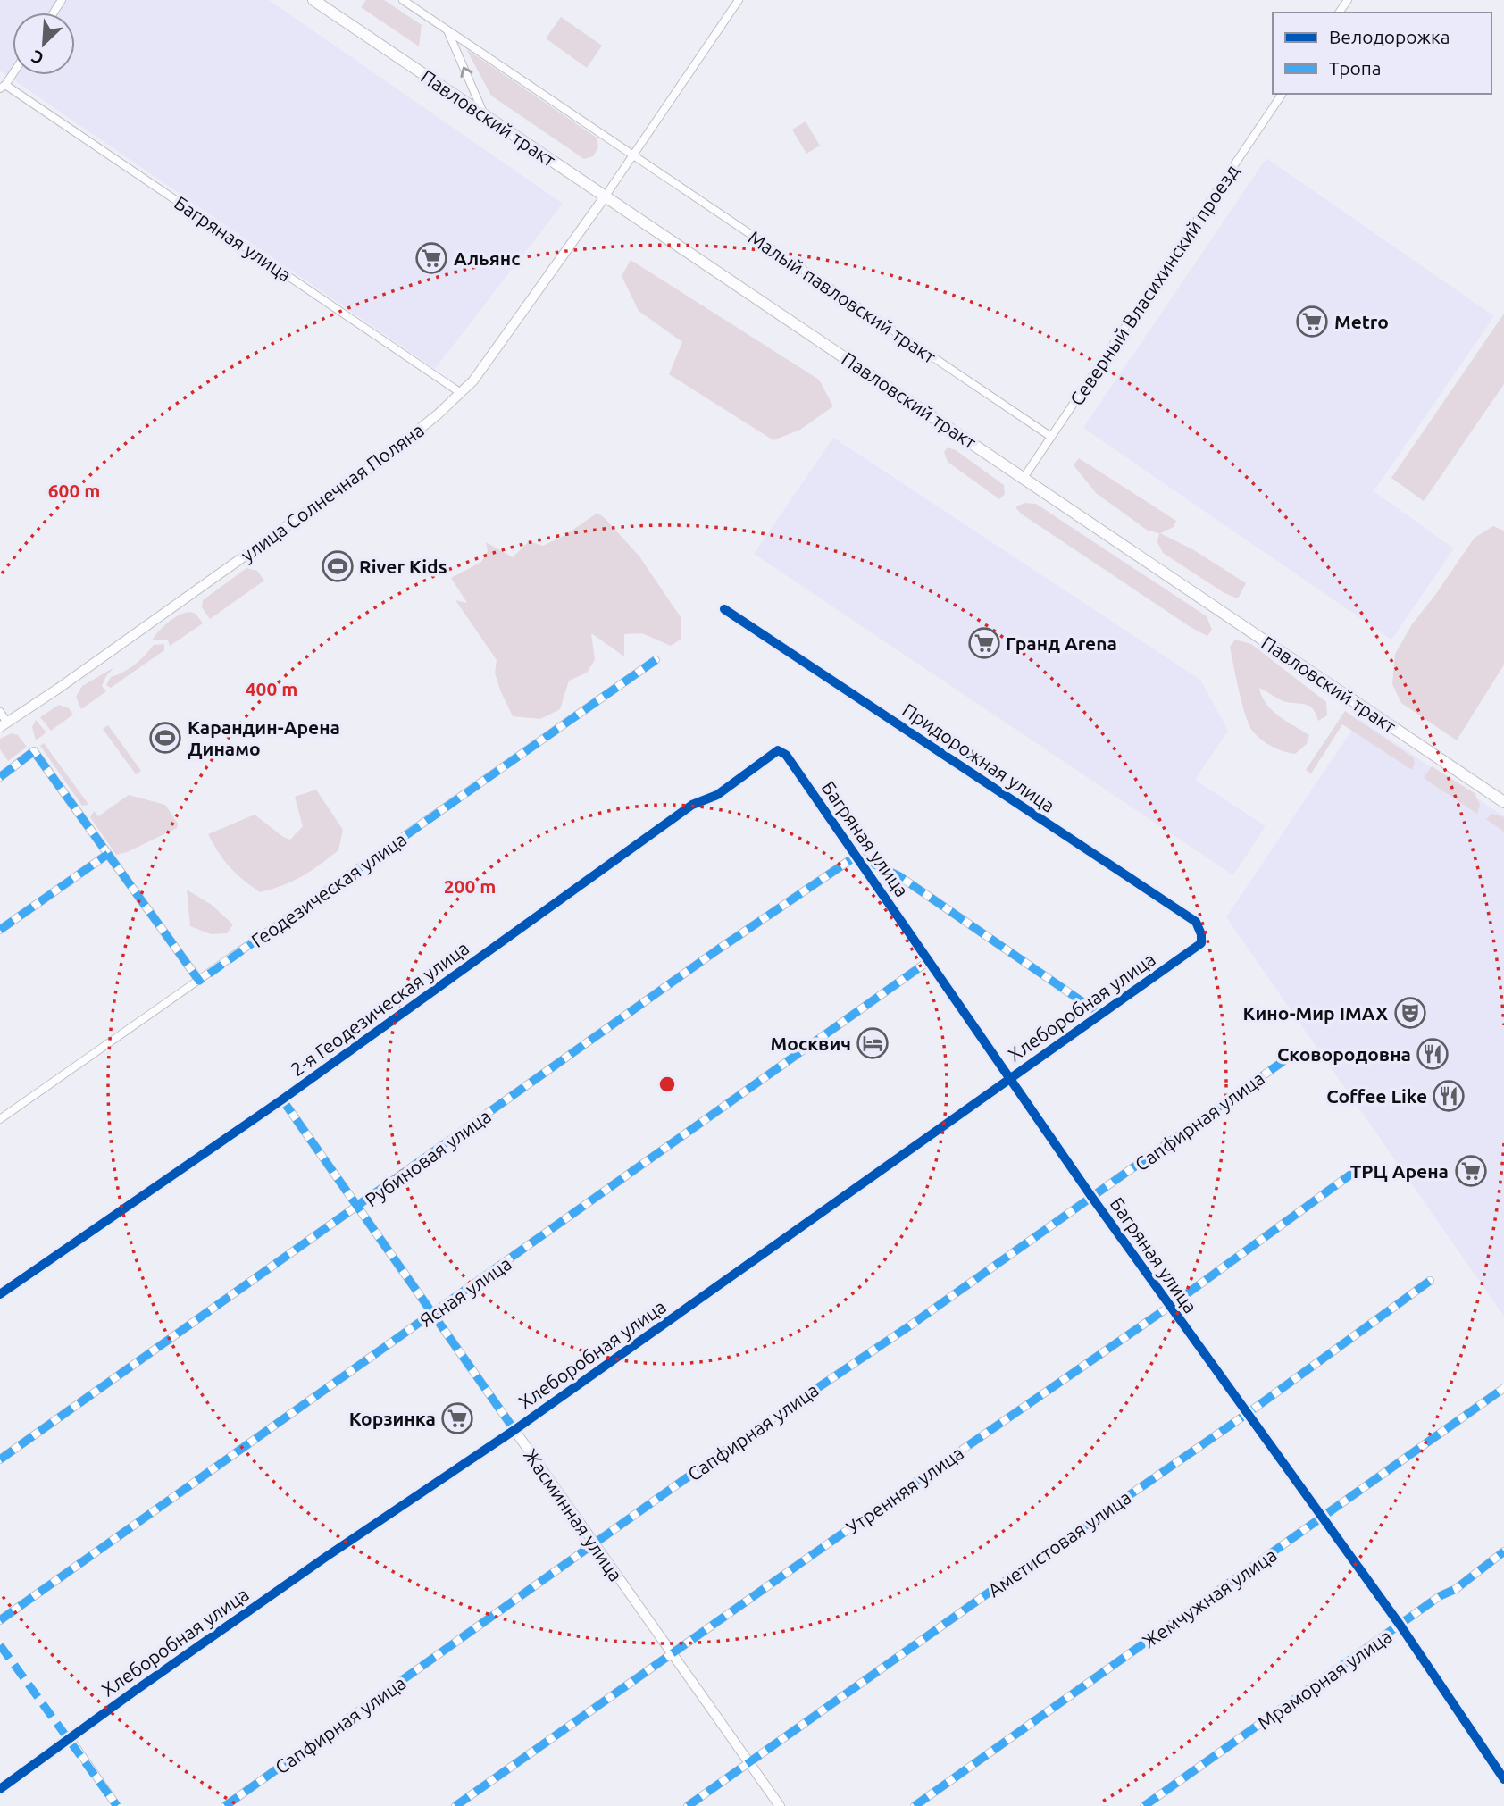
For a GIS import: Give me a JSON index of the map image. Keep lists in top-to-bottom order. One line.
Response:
{"streets":{"main road":["Павловский тракт"],"street":["Багряная улица","Северный Власихинский проезд","Малый павловский тракт","улица Солнечная Поляна","Придорожная улица","Геодезическая улица","Хлеборобная улица","2-я Геодезическая улица","Сапфирная улица","Рубиновая улица","Ясная улица","Утренняя улица","Жасминная улица","Аметистовая улица","Жемчужная улица","Мраморная улица"]},"crossings":[["Павловский тракт","Северный Власихинский проезд"],["Павловский тракт","улица Солнечная Поляна"],["Багряная улица","улица Солнечная Поляна"],["Багряная улица","Хлеборобная улица"],["Багряная улица","2-я Геодезическая улица"],["Багряная улица","Сапфирная улица"],["Багряная улица","Рубиновая улица"],["Багряная улица","Ясная улица"],["Багряная улица","Утренняя улица"],["Багряная улица","Аметистовая улица"],["Багряная улица","Жемчужная улица"],["Багряная улица","Мраморная улица"],["Северный Власихинский проезд","Малый павловский тракт"],["Придорожная улица","Хлеборобная улица"],["Хлеборобная улица","Жасминная улица"],["2-я Геодезическая улица","Жасминная улица"],["Сапфирная улица","Жасминная улица"],["Рубиновая улица","Жасминная улица"],["Ясная улица","Жасминная улица"],["Утренняя улица","Жасминная улица"],["Жасминная улица","Аметистовая улица"]],"places":{"supermarket":["Альянс","Metro","Гранд Arena","ТРЦ Арена","Корзинка"],"sports":["River Kids","Карандин-Арена Динамо"],"theatre":["Кино-Мир IMAX"],"hotel":["Москвич"],"restaurant":["Сковородовна","Coffee Like"]},"legend":["Велодорожка","Тропа"],"north":"bottom left","rings":["600 m","400 m","200 m"]}
